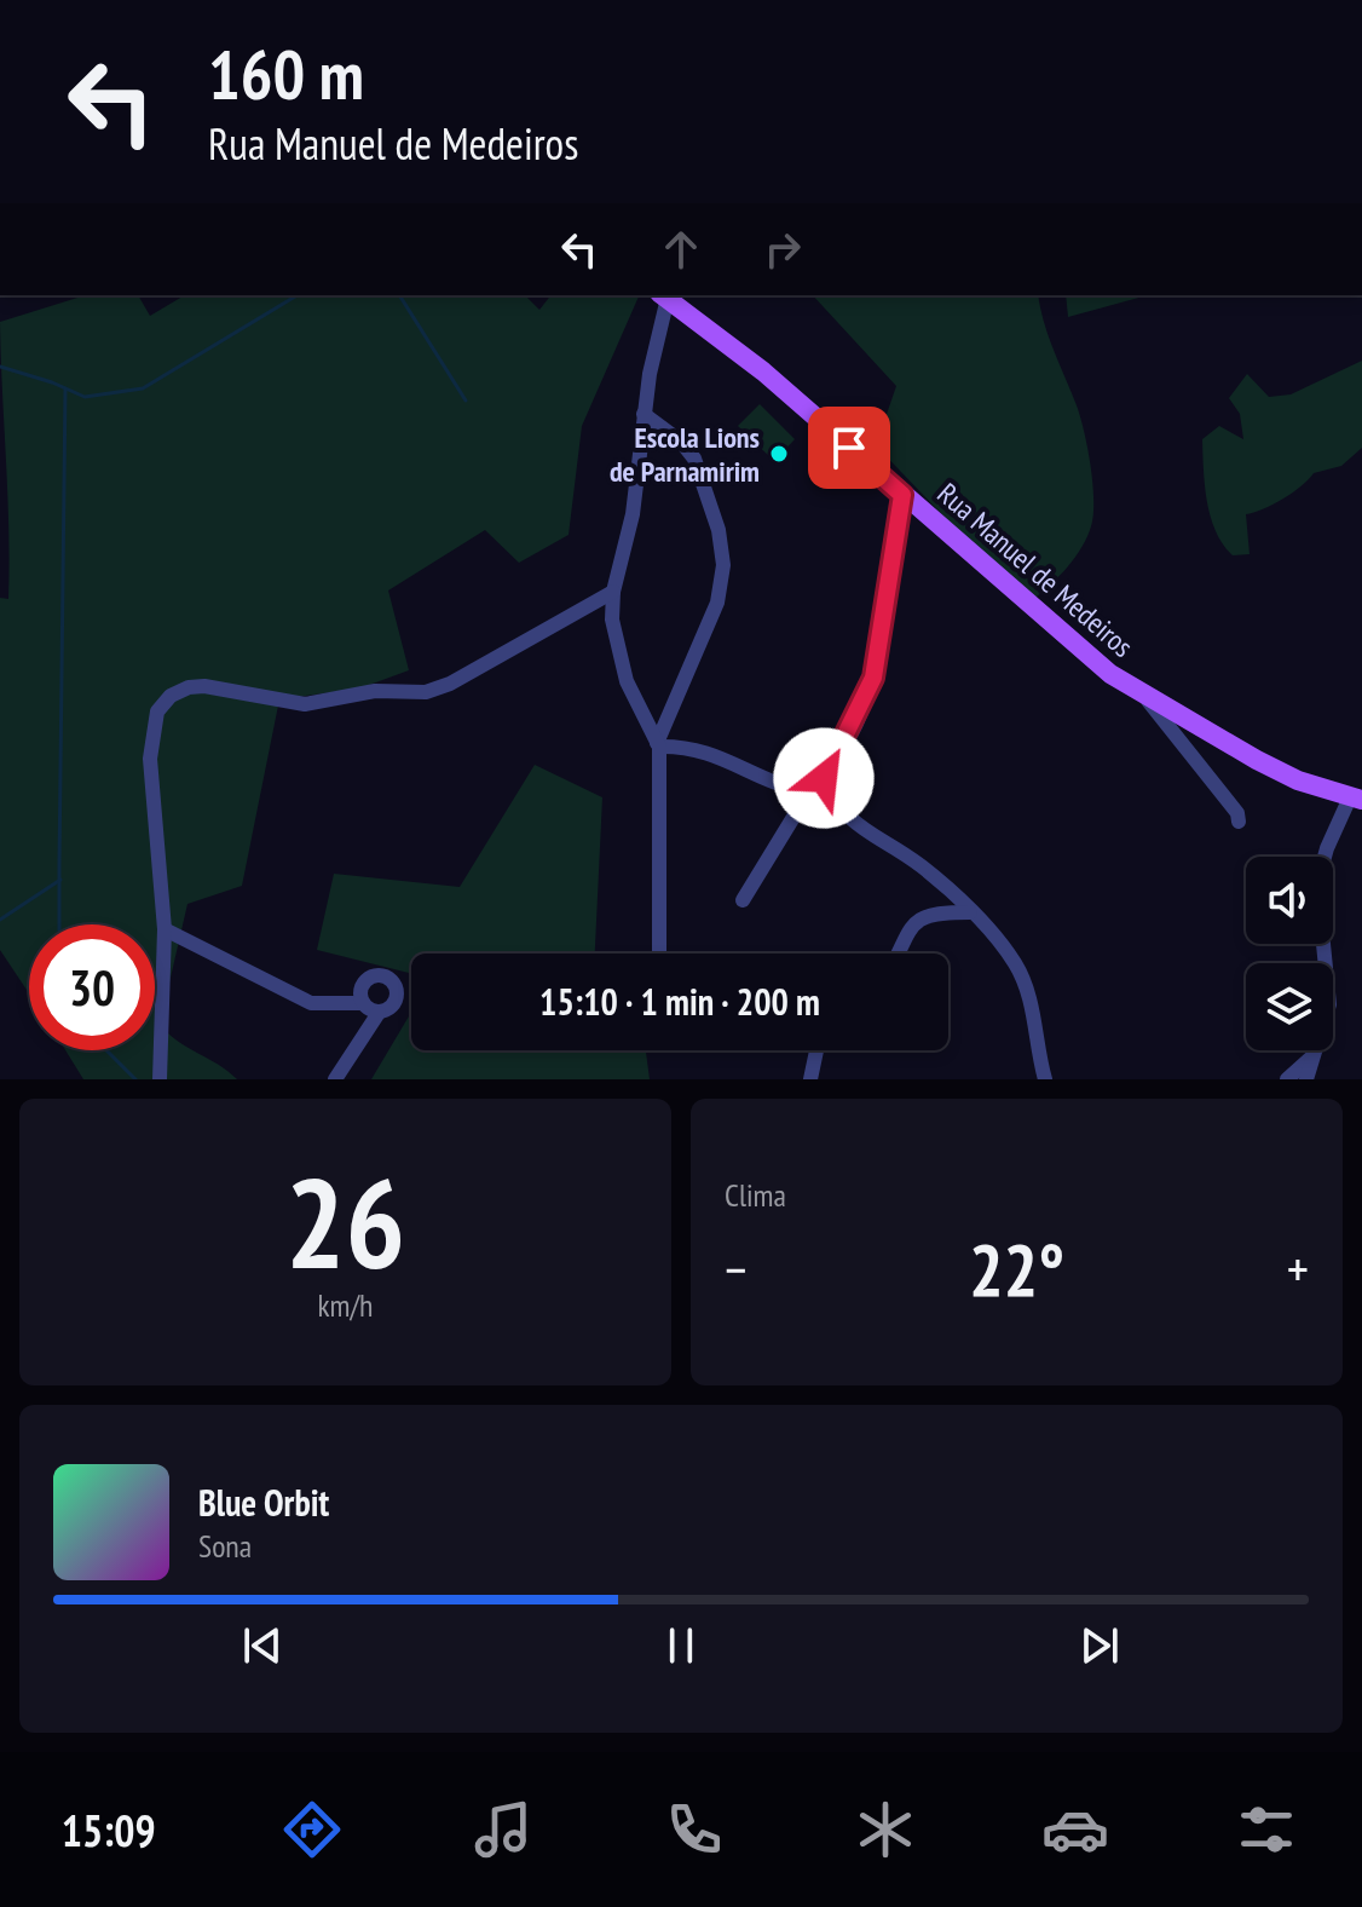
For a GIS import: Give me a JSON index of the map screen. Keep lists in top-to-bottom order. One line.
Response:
{"streets":{"main road":["Rua Manuel de Medeiros"]},"places":["Escola Lions de Parnamirim"],"page":{"turn":["160 m","Rua Manuel de Medeiros"],"limit":"30","trip":"15:10 · 1 min · 200 m","tile":[["26","km/h"],"Clima"],"heat":["−","22°","+"],"song":["Blue Orbit","Sona"],"tabs":"15:09"}}
